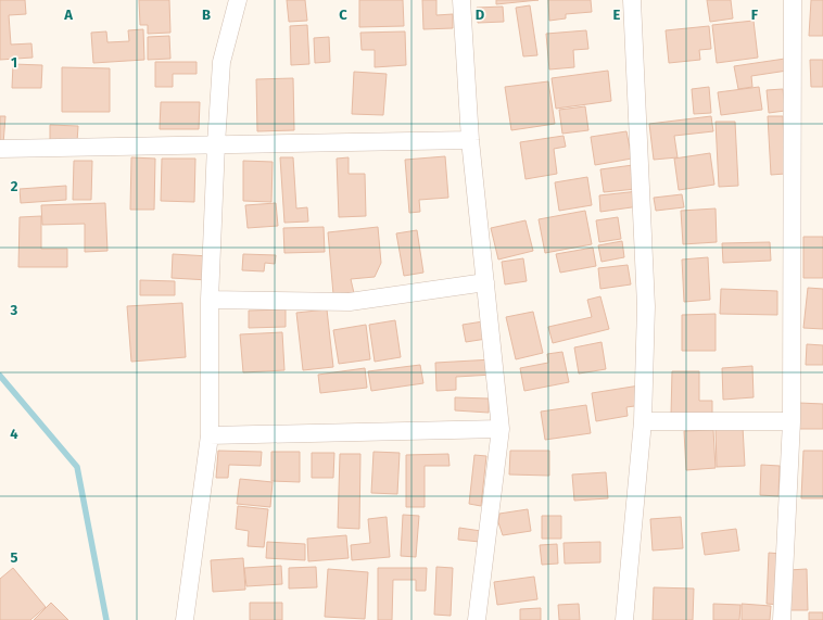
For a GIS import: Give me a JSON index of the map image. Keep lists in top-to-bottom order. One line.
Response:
{"grid":{"columns":["A","B","C","D","E","F"],"rows":["1","2","3","4","5"]}}
